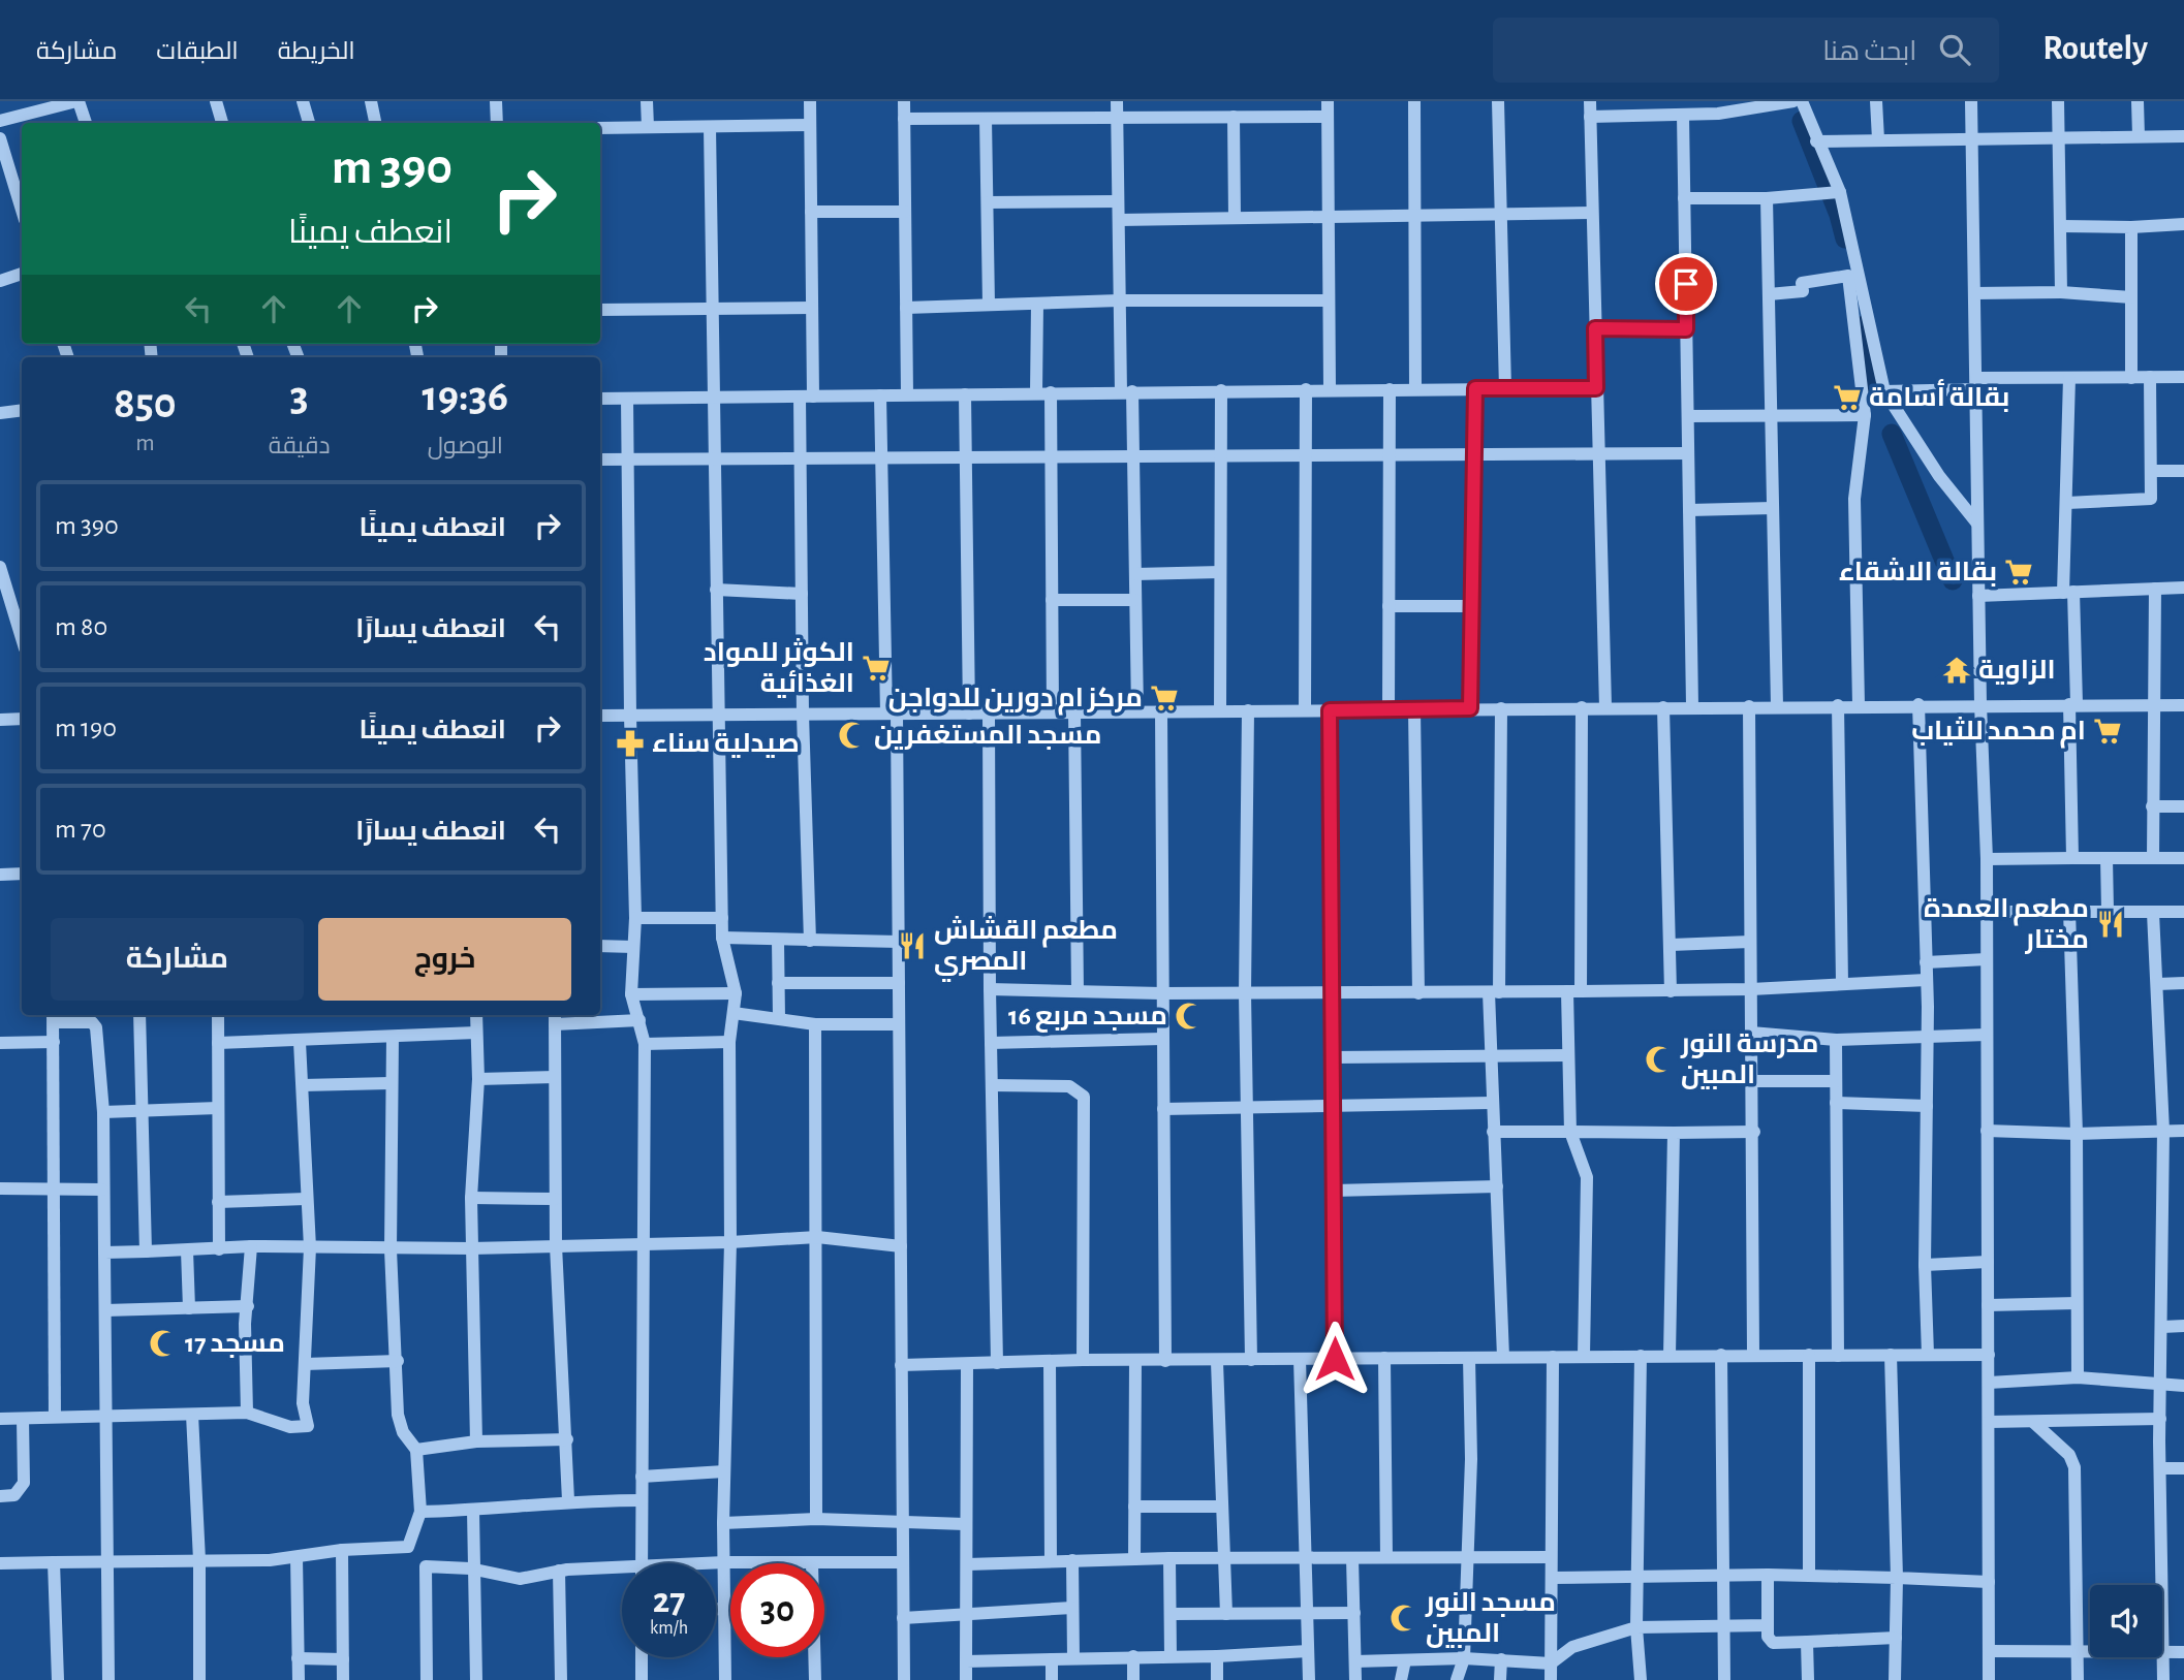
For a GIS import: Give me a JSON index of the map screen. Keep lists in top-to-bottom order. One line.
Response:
{"places":{"supermarket":["بقالة أسامة","بقالة الاشقاء","الكوثر للمواد الغذائية","مركز ام دورين للدواجن","ام محمد للثياب"],"temple":["الزاوية"],"mosque":["مسجد المستغفرين","مسجد مربع 16","مدرسة النور المبين","مسجد 17","مسجد النور المبين"],"pharmacy":["صيدلية سناء"],"restaurant":["مطعم العمدة مختار","مطعم القشاش المصري"]},"page":{"header":"Routely","search":"ابحث هنا","nav":["الخريطة","الطبقات","مشاركة"],"turn":["390 m","انعطف يمينًا"],"eta":["19:36","الوصول","3","دقيقة","850","m"],"list":[{"name":"انعطف يمينًا","value":"390 m"},{"name":"انعطف يسارًا","value":"80 m"},{"name":"انعطف يمينًا","value":"190 m"},{"name":"انعطف يسارًا","value":"70 m"}],"buttons":["خروج","مشاركة"],"speed":"27 km/h","limit":"30"}}
